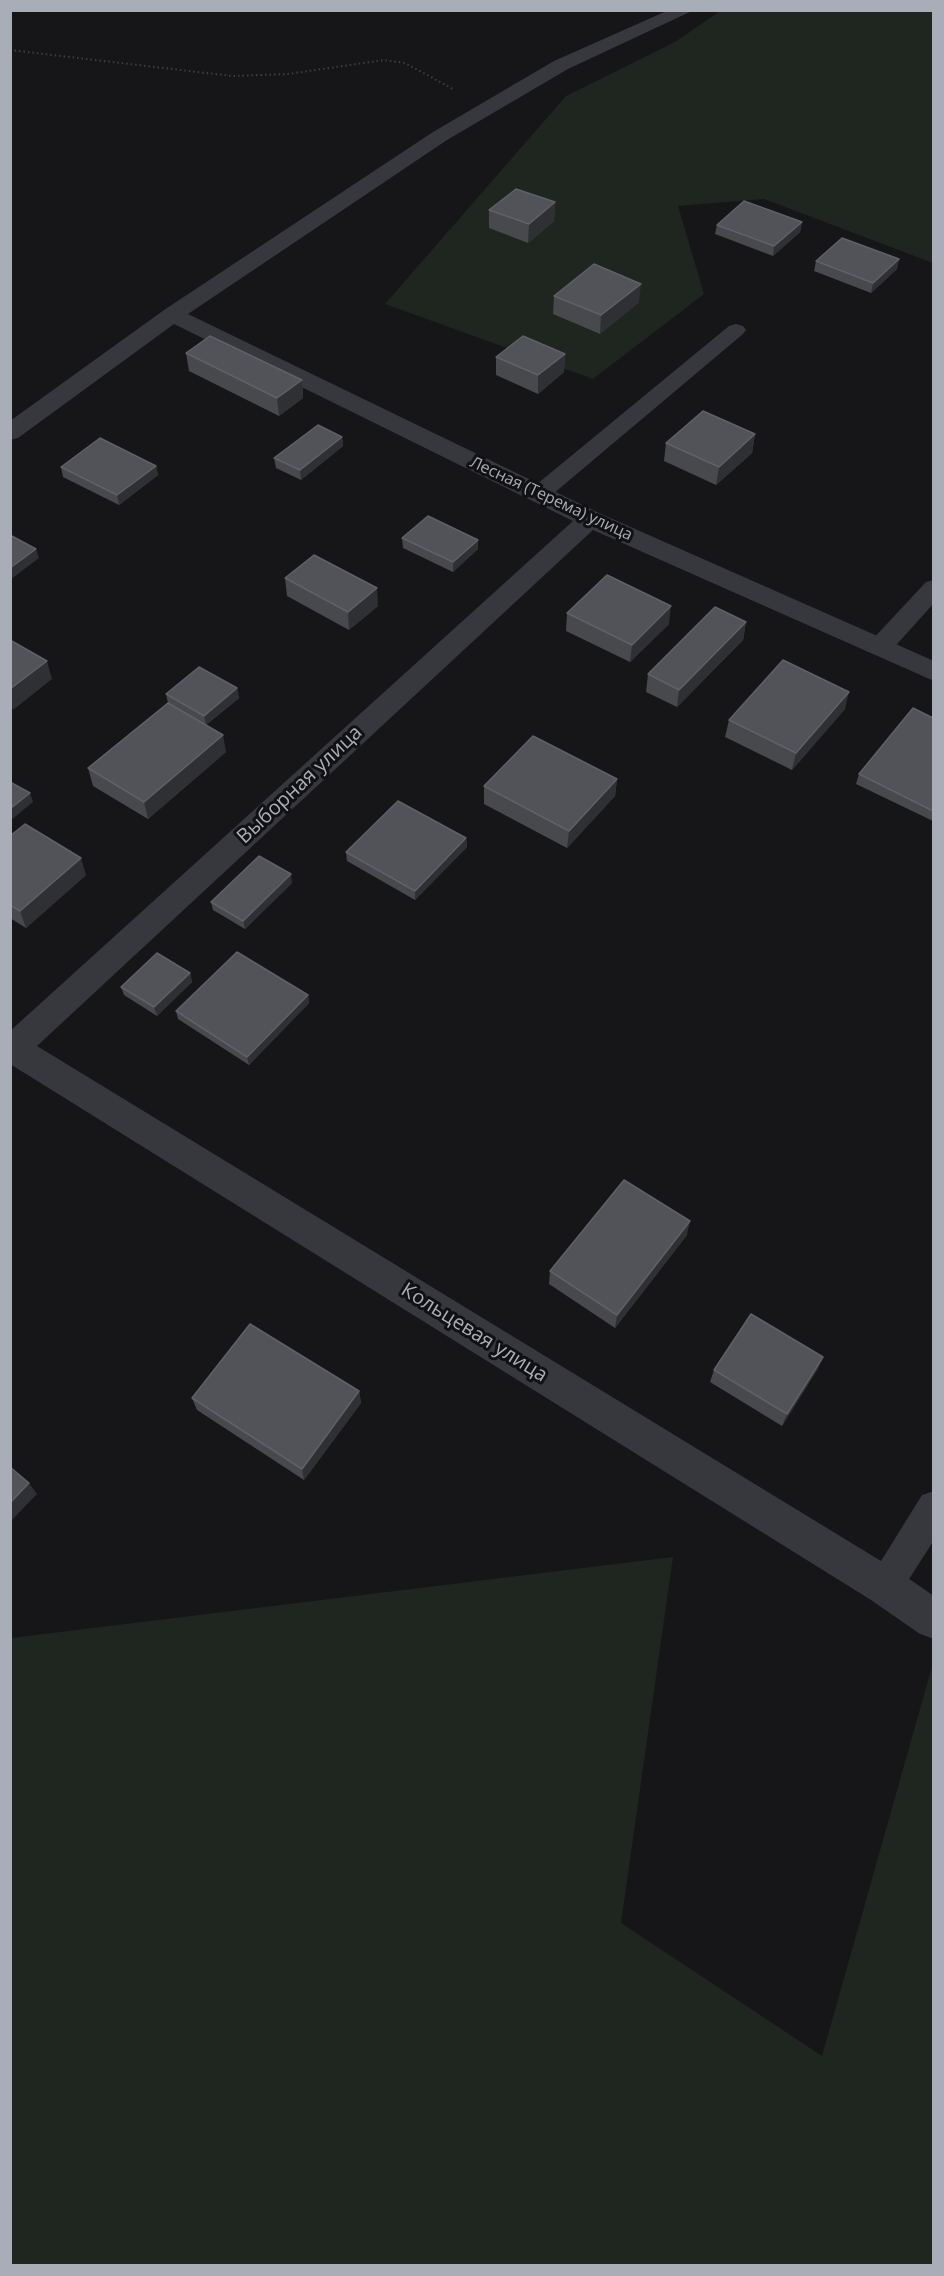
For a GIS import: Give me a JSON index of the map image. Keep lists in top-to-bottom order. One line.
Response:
{"streets":{"street":["Лесная (Терема) улица","Выборная улица","Кольцевая улица"]},"crossings":[["Лесная (Терема) улица","Выборная улица"],["Выборная улица","Кольцевая улица"]]}
